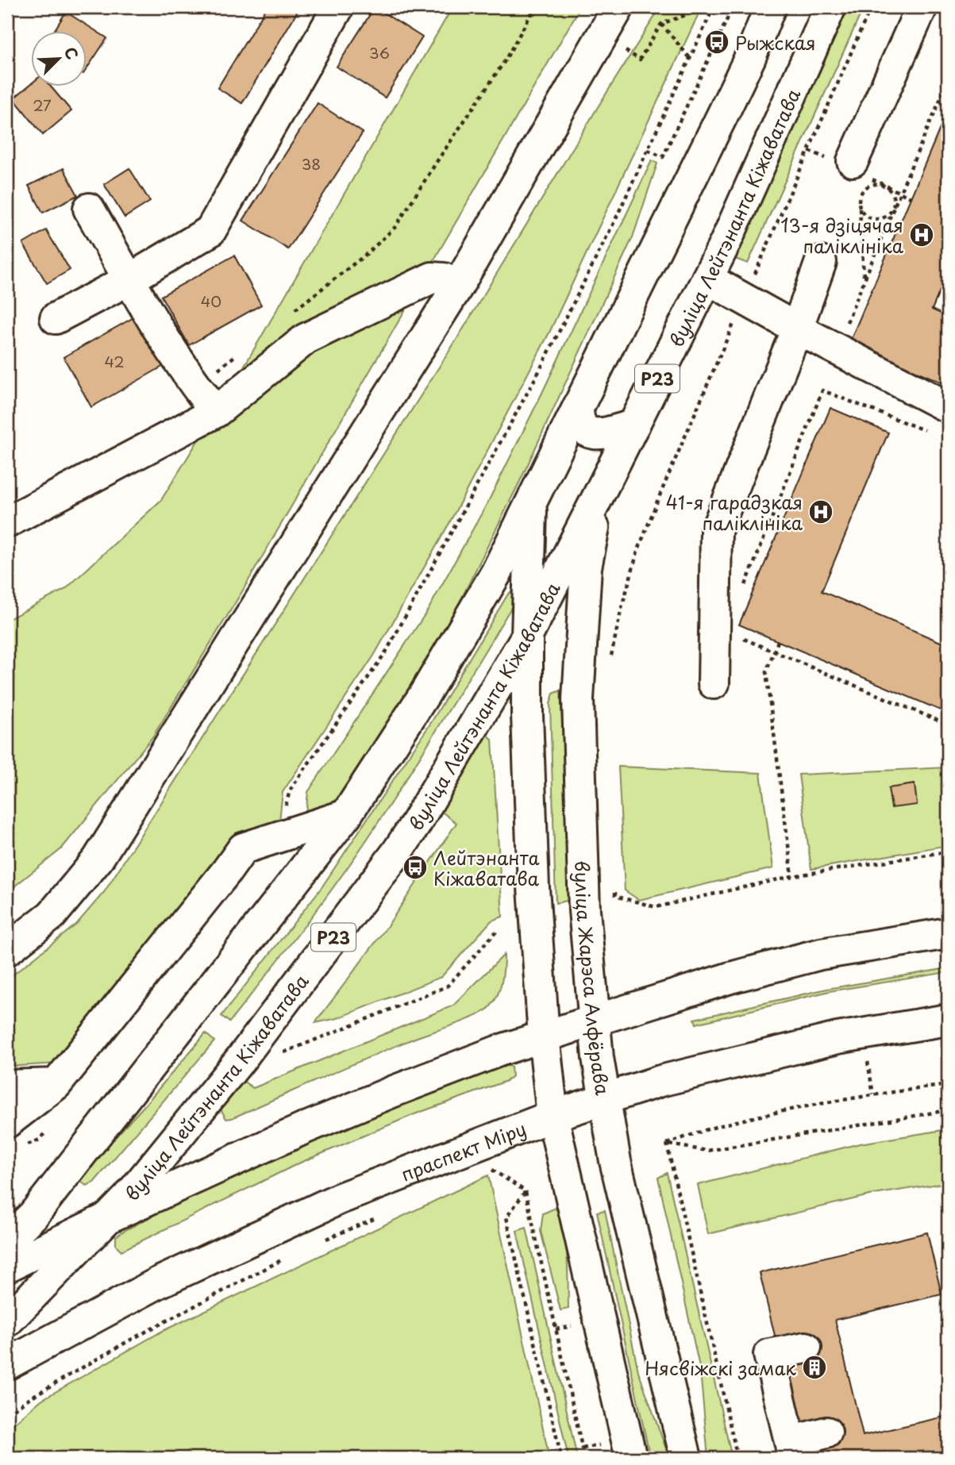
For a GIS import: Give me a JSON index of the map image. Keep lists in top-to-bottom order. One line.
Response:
{"streets":{"main road":["вуліца Лейтэнанта Кіжаватава","Р23","вуліца Жарэса Алфёрава","праспект Міру"]},"crossings":[["вуліца Лейтэнанта Кіжаватава","вуліца Жарэса Алфёрава"],["вуліца Жарэса Алфёрава","праспект Міру"]],"places":{"bus stop":["Рыжская","Лейтэнанта Кіжаватава"],"hospital":["13-я дзіцячая паліклініка","41-я гарадзкая паліклініка"],"building":["Нясвіжскі замак"]},"house_numbers":["36","27","38","40","42"],"north":"top right"}
